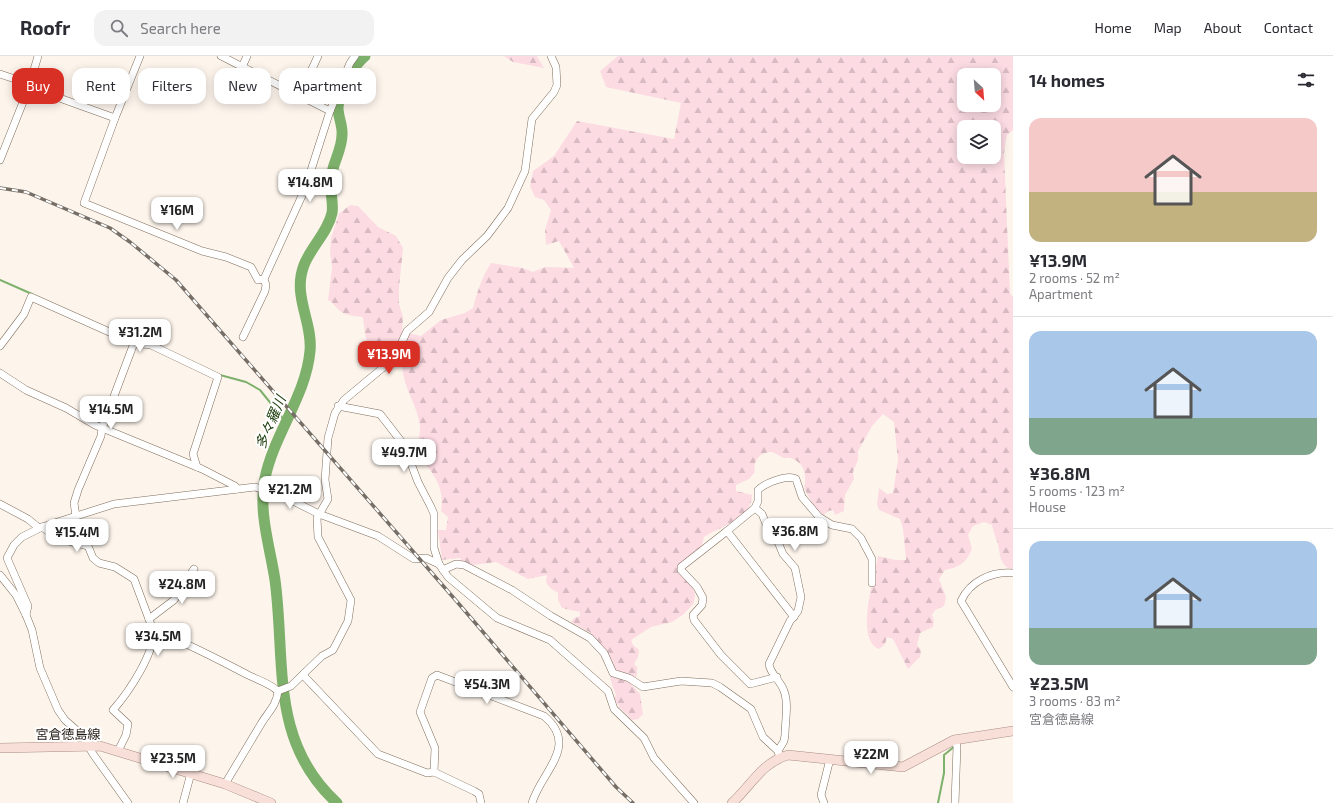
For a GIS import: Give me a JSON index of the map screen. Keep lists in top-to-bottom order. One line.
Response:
{"streets":{"main road":["宮倉徳島線"]},"water":["多々羅川"],"north":"bottom right","page":{"header":"Roofr","search":"Search here","nav":["Home","Map","About","Contact"],"heading":"14 homes","chip":["Buy","Rent","Filters","New","Apartment"],"list":[{"name":"¥13.9M","note":"2 rooms · 52 m² · Apartment"},{"name":"¥36.8M","note":"5 rooms · 123 m² · House"},{"name":"¥23.5M","note":"3 rooms · 83 m² · 宮倉徳島線"}],"price":["¥14.8M","¥16M","¥31.2M","¥13.9M","¥14.5M","¥49.7M","¥21.2M","¥36.8M","¥15.4M","¥24.8M","¥34.5M","¥54.3M","¥22M","¥23.5M"]}}
